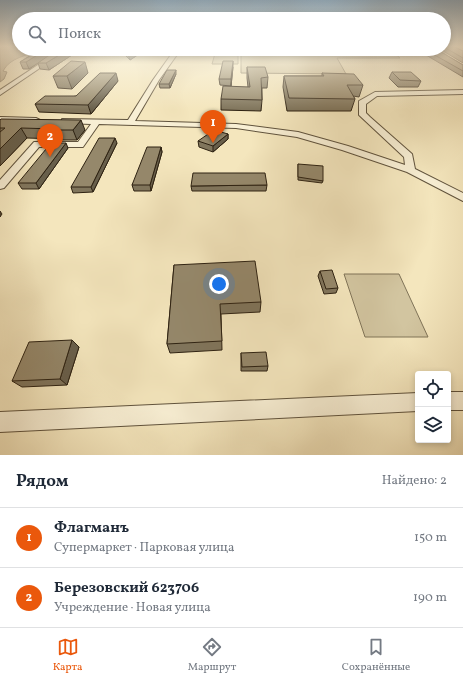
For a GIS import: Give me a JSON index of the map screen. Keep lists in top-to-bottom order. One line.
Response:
{"page":{"search":"Поиск","pins":["1","2"],"heading":["Рядом","Найдено: 2"],"list":[{"mark":"1","name":"Флагманъ","note":"Супермаркет · Парковая улица","value":"150 m"},{"mark":"2","name":"Березовский 623706","note":"Учреждение · Новая улица","value":"190 m"}],"nav":["Карта","Маршрут","Сохранённые"]}}
